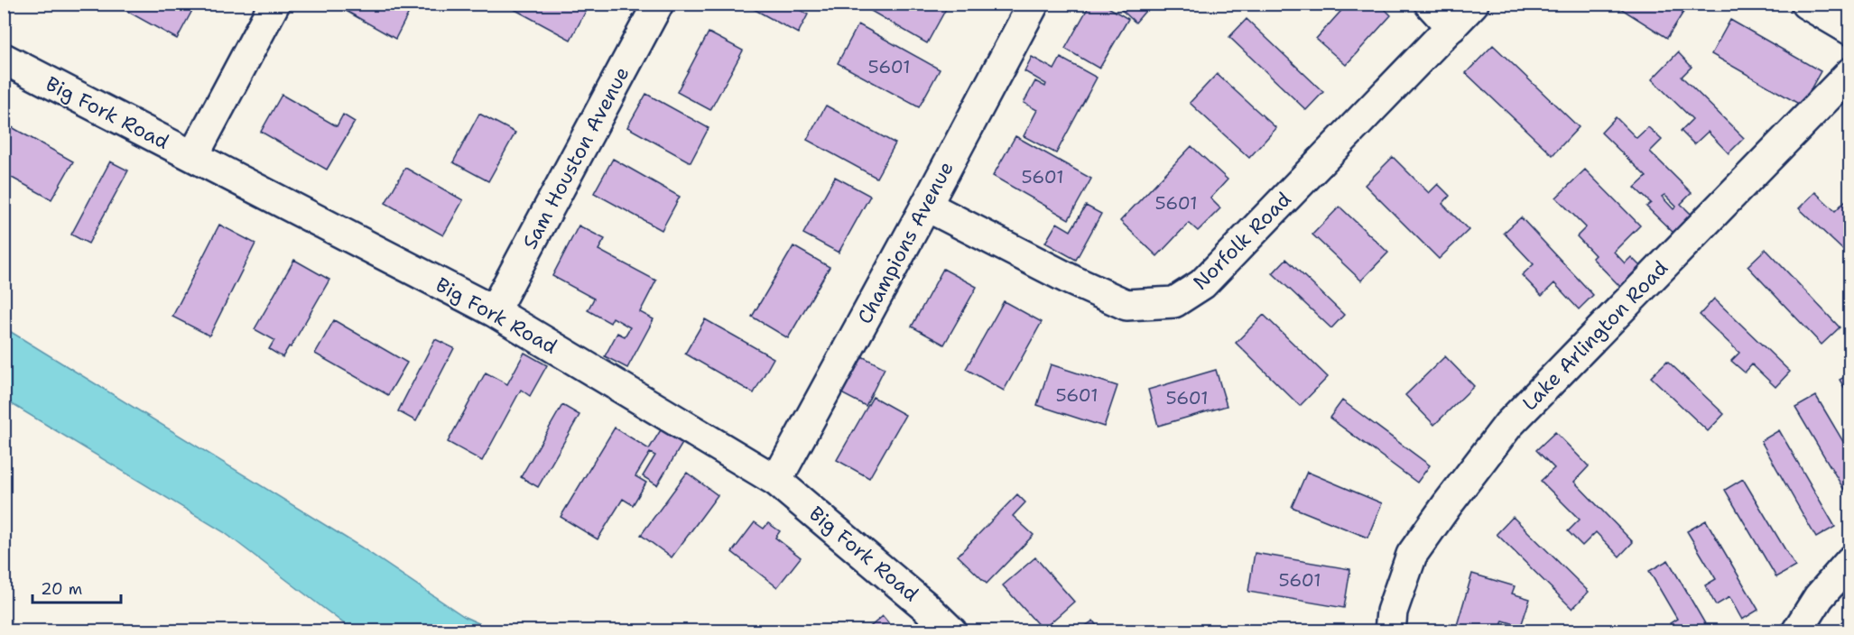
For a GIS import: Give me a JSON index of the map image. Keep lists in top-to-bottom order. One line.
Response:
{"streets":{"street":["Big Fork Road","Sam Houston Avenue","Norfolk Road","Champions Avenue","Lake Arlington Road"]},"crossings":[["Big Fork Road","Sam Houston Avenue"],["Big Fork Road","Champions Avenue"],["Norfolk Road","Champions Avenue"]],"house_numbers":["5601","5601","5601","5601","5601","5601"],"scale_bar":"20 m"}
